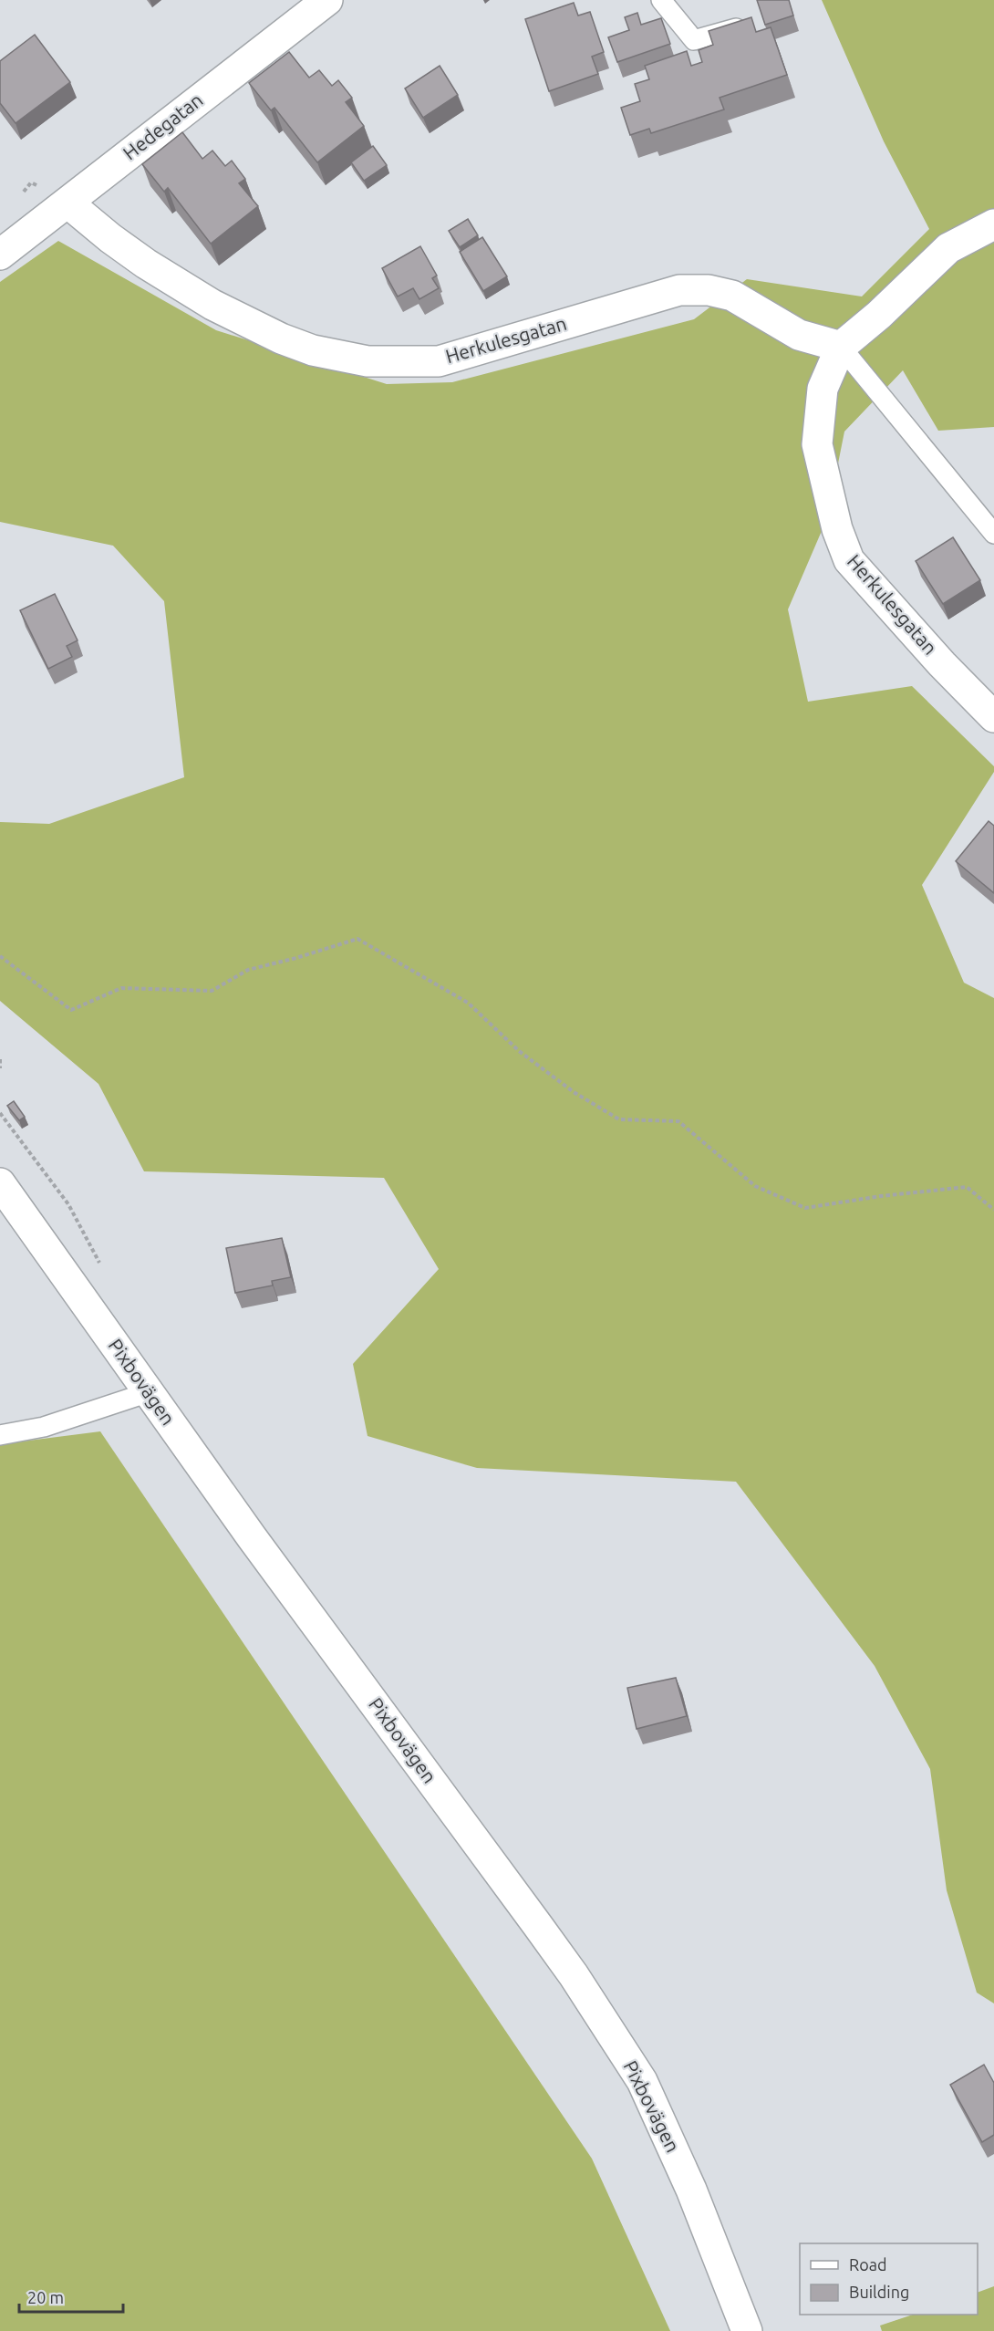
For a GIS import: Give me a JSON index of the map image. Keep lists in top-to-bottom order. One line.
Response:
{"streets":{"street":["Hedegatan","Herkulesgatan","Pixbovägen"]},"crossings":[["Hedegatan","Herkulesgatan"]],"legend":["Road","Building"],"scale_bar":"20 m"}
